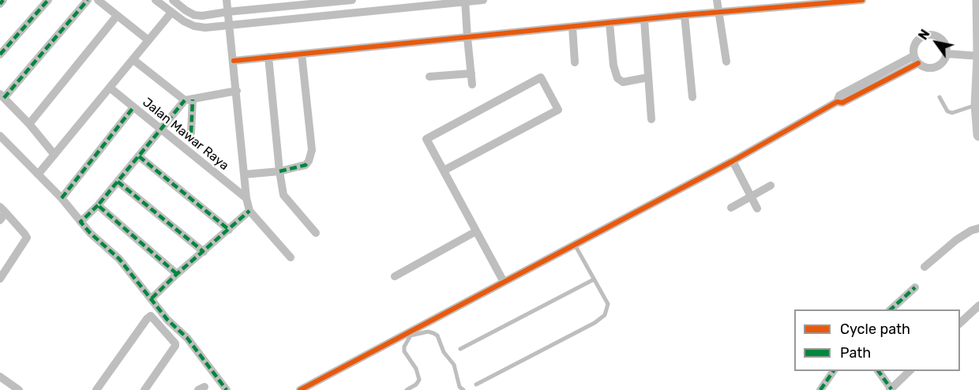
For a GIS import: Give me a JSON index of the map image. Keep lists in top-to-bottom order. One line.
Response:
{"streets":{"street":["Jalan Mawar Raya"]},"legend":["Cycle path","Path"],"north":"top left"}
